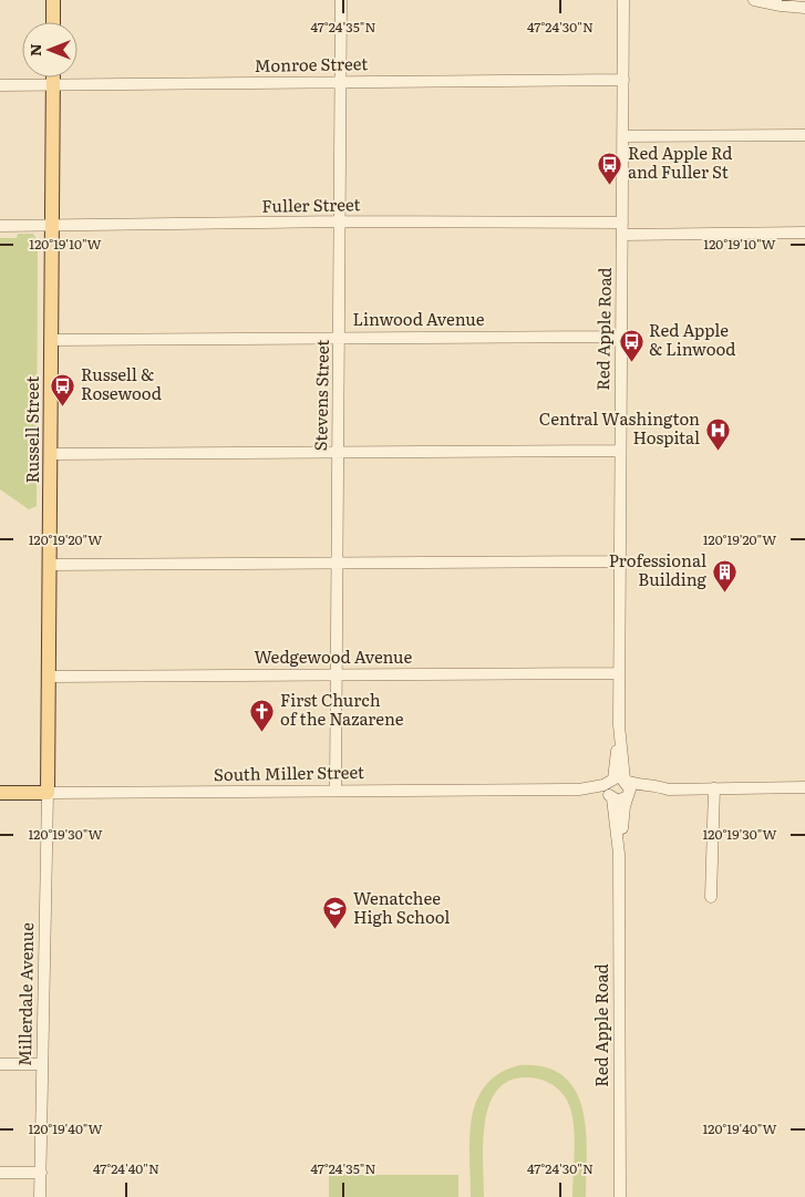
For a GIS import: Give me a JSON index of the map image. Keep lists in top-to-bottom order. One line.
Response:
{"streets":{"main road":["Russell Street","South Miller Street"],"street":["Monroe Street","Fuller Street","Linwood Avenue","Red Apple Road","Stevens Street","Wedgewood Avenue","Millerdale Avenue"]},"crossings":[["Monroe Street","Red Apple Road"],["Monroe Street","Stevens Street"],["Monroe Street","Russell Street"],["Fuller Street","Red Apple Road"],["Fuller Street","Stevens Street"],["Fuller Street","Russell Street"],["Linwood Avenue","Red Apple Road"],["Linwood Avenue","Stevens Street"],["Linwood Avenue","Russell Street"],["Red Apple Road","Wedgewood Avenue"],["Red Apple Road","South Miller Street"],["Stevens Street","Wedgewood Avenue"],["Stevens Street","South Miller Street"],["Russell Street","Wedgewood Avenue"],["Russell Street","South Miller Street"],["Russell Street","Millerdale Avenue"],["South Miller Street","Millerdale Avenue"]],"places":{"bus stop":["Red Apple Rd and Fuller St","Red Apple & Linwood","Russell & Rosewood"],"hospital":["Central Washington Hospital"],"building":["Professional Building"],"church":["First Church of the Nazarene"],"school or university":["Wenatchee High School"]},"north":"left","coordinates":["47°24'35\"N","47°24'30\"N","120°19'10\"W","120°19'20\"W","120°19'30\"W","120°19'40\"W","47°24'40\"N"]}
